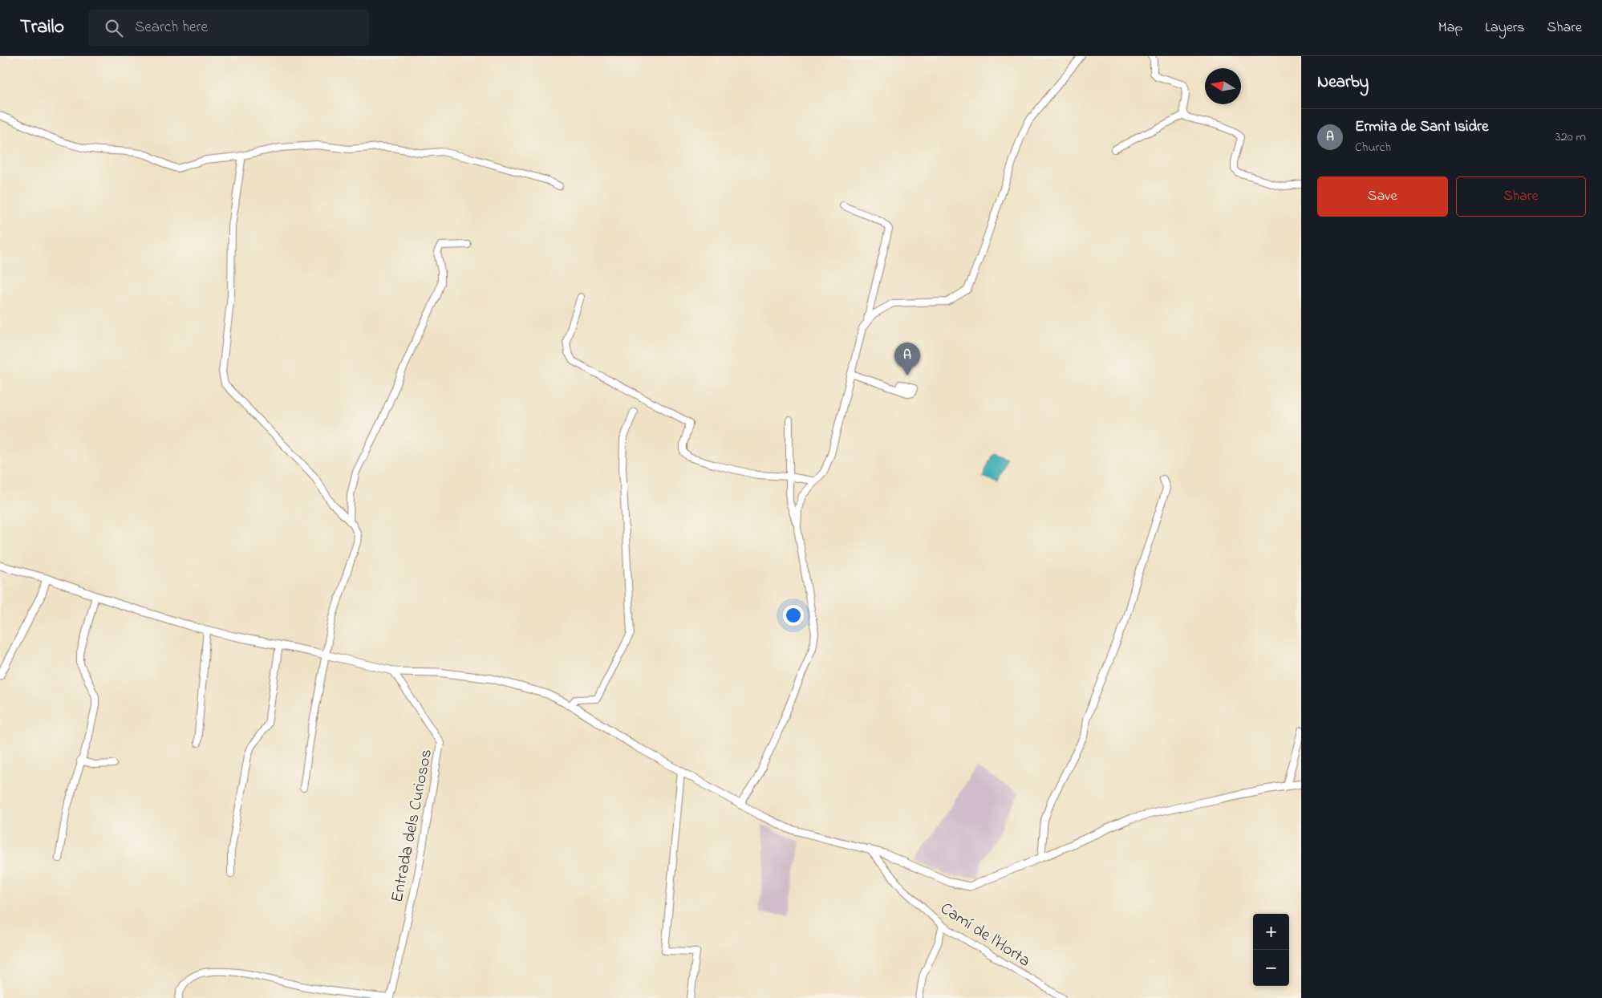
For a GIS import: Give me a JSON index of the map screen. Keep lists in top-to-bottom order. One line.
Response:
{"streets":{"street":["Entrada dels Curiosos","Camí de l'Horta"]},"north":"left","page":{"header":"Trailo","search":"Search here","nav":["Map","Layers","Share"],"heading":"Nearby","list":[{"mark":"A","name":"Ermita de Sant Isidre","note":"Church","value":"320 m"}],"buttons":["Save","Share"],"pins":"A","map_buttons":["+","−"]}}
